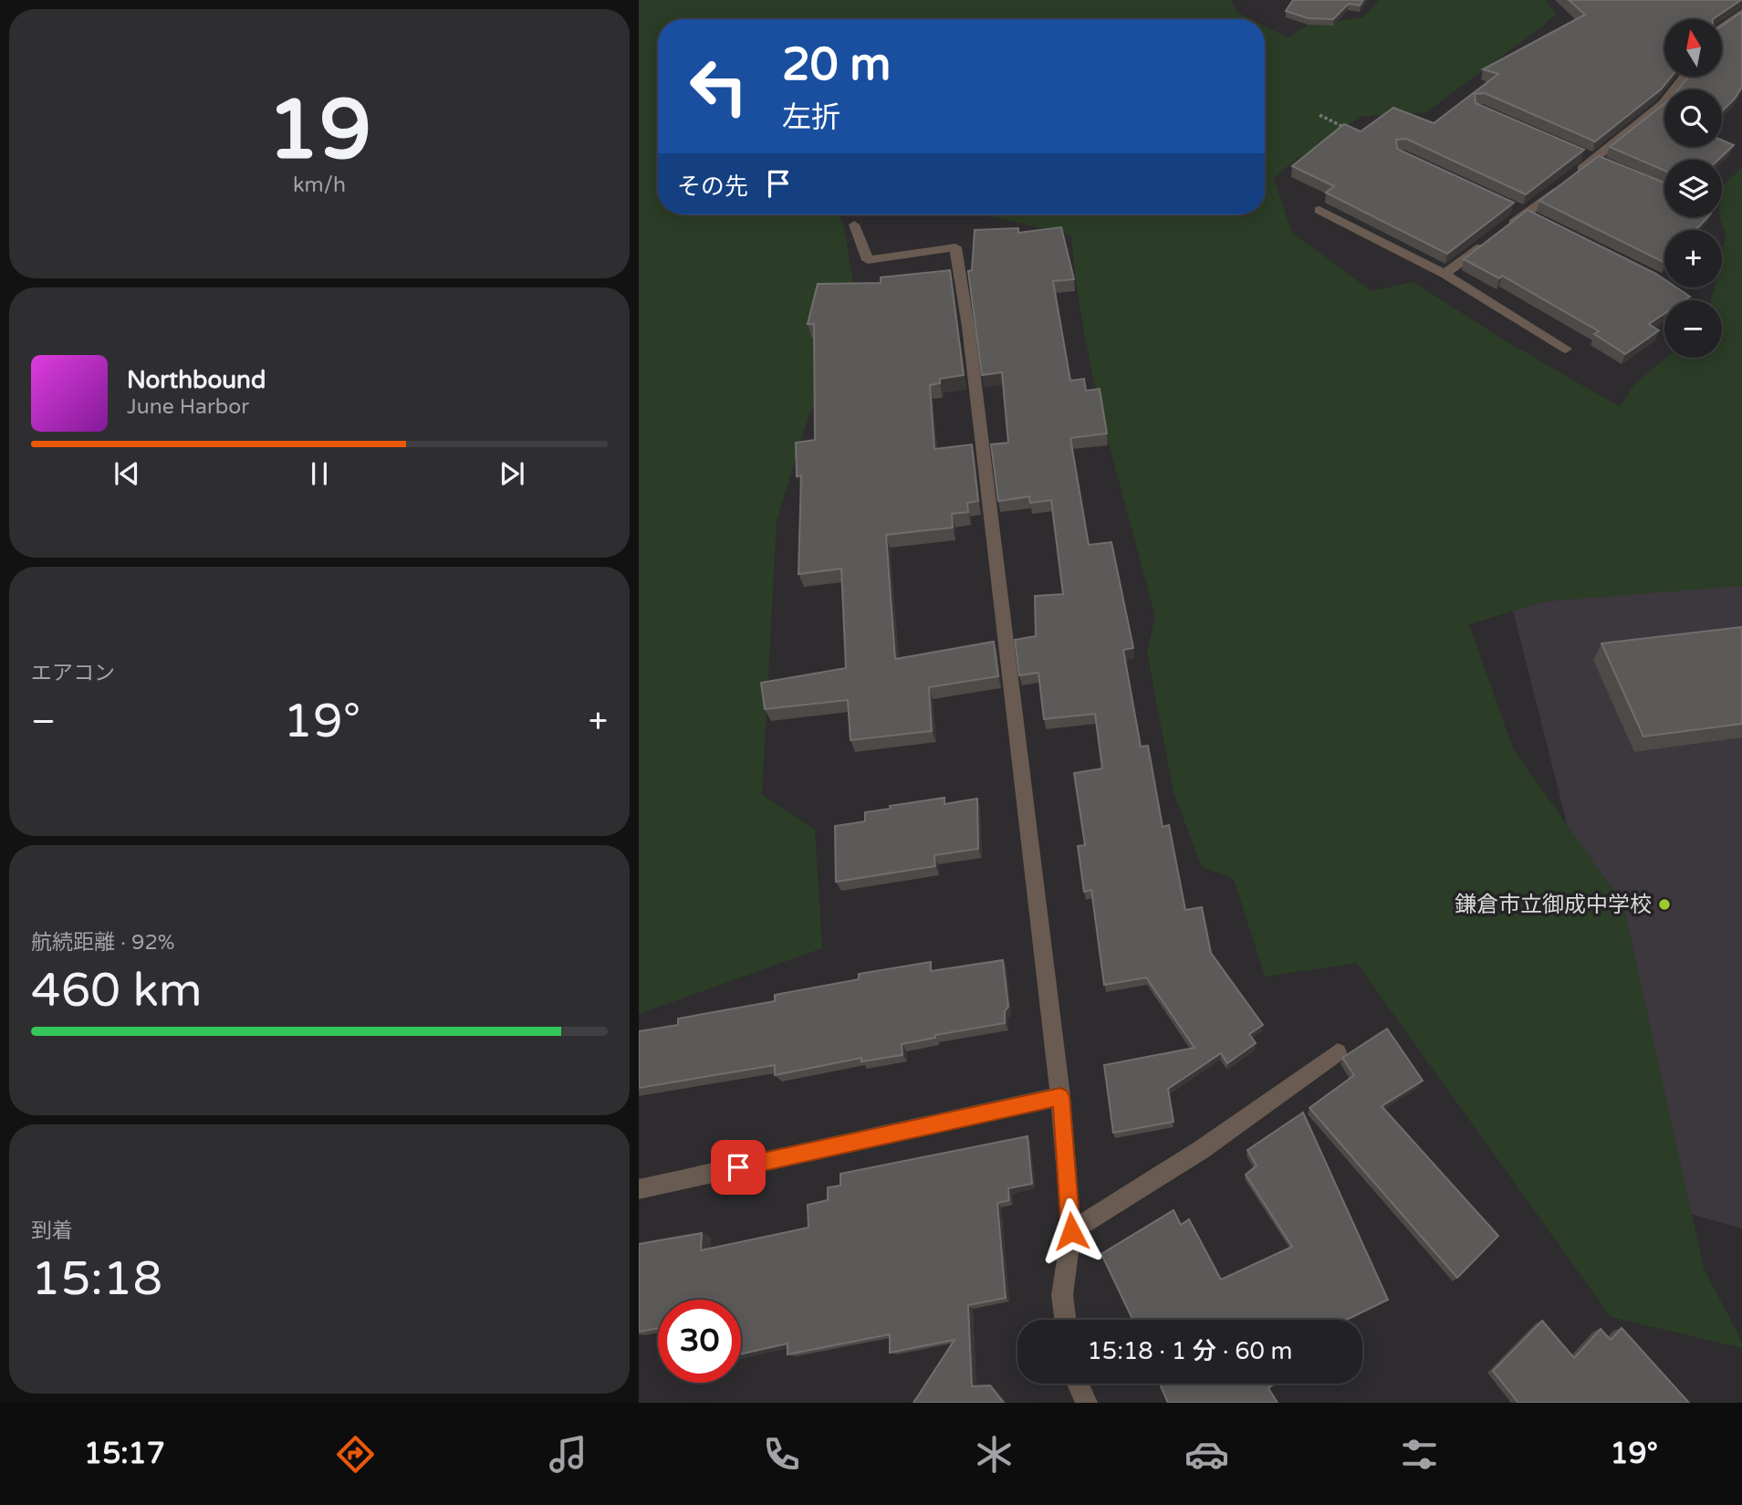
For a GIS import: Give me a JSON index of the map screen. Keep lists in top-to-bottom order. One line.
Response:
{"places":["鎌倉市立御成中学校"],"north":"top","page":{"tile":[["19","km/h"],"エアコン",["航続距離 · 92%","460 km"],["到着","15:18"]],"map_buttons":["+","−"],"turn":["20 m","左折"],"then":"その先","song":["Northbound","June Harbor"],"heat":["−","19°","+"],"limit":"30","trip":"15:18 · 1 分 · 60 m","tabs":["15:17","19°"]}}
